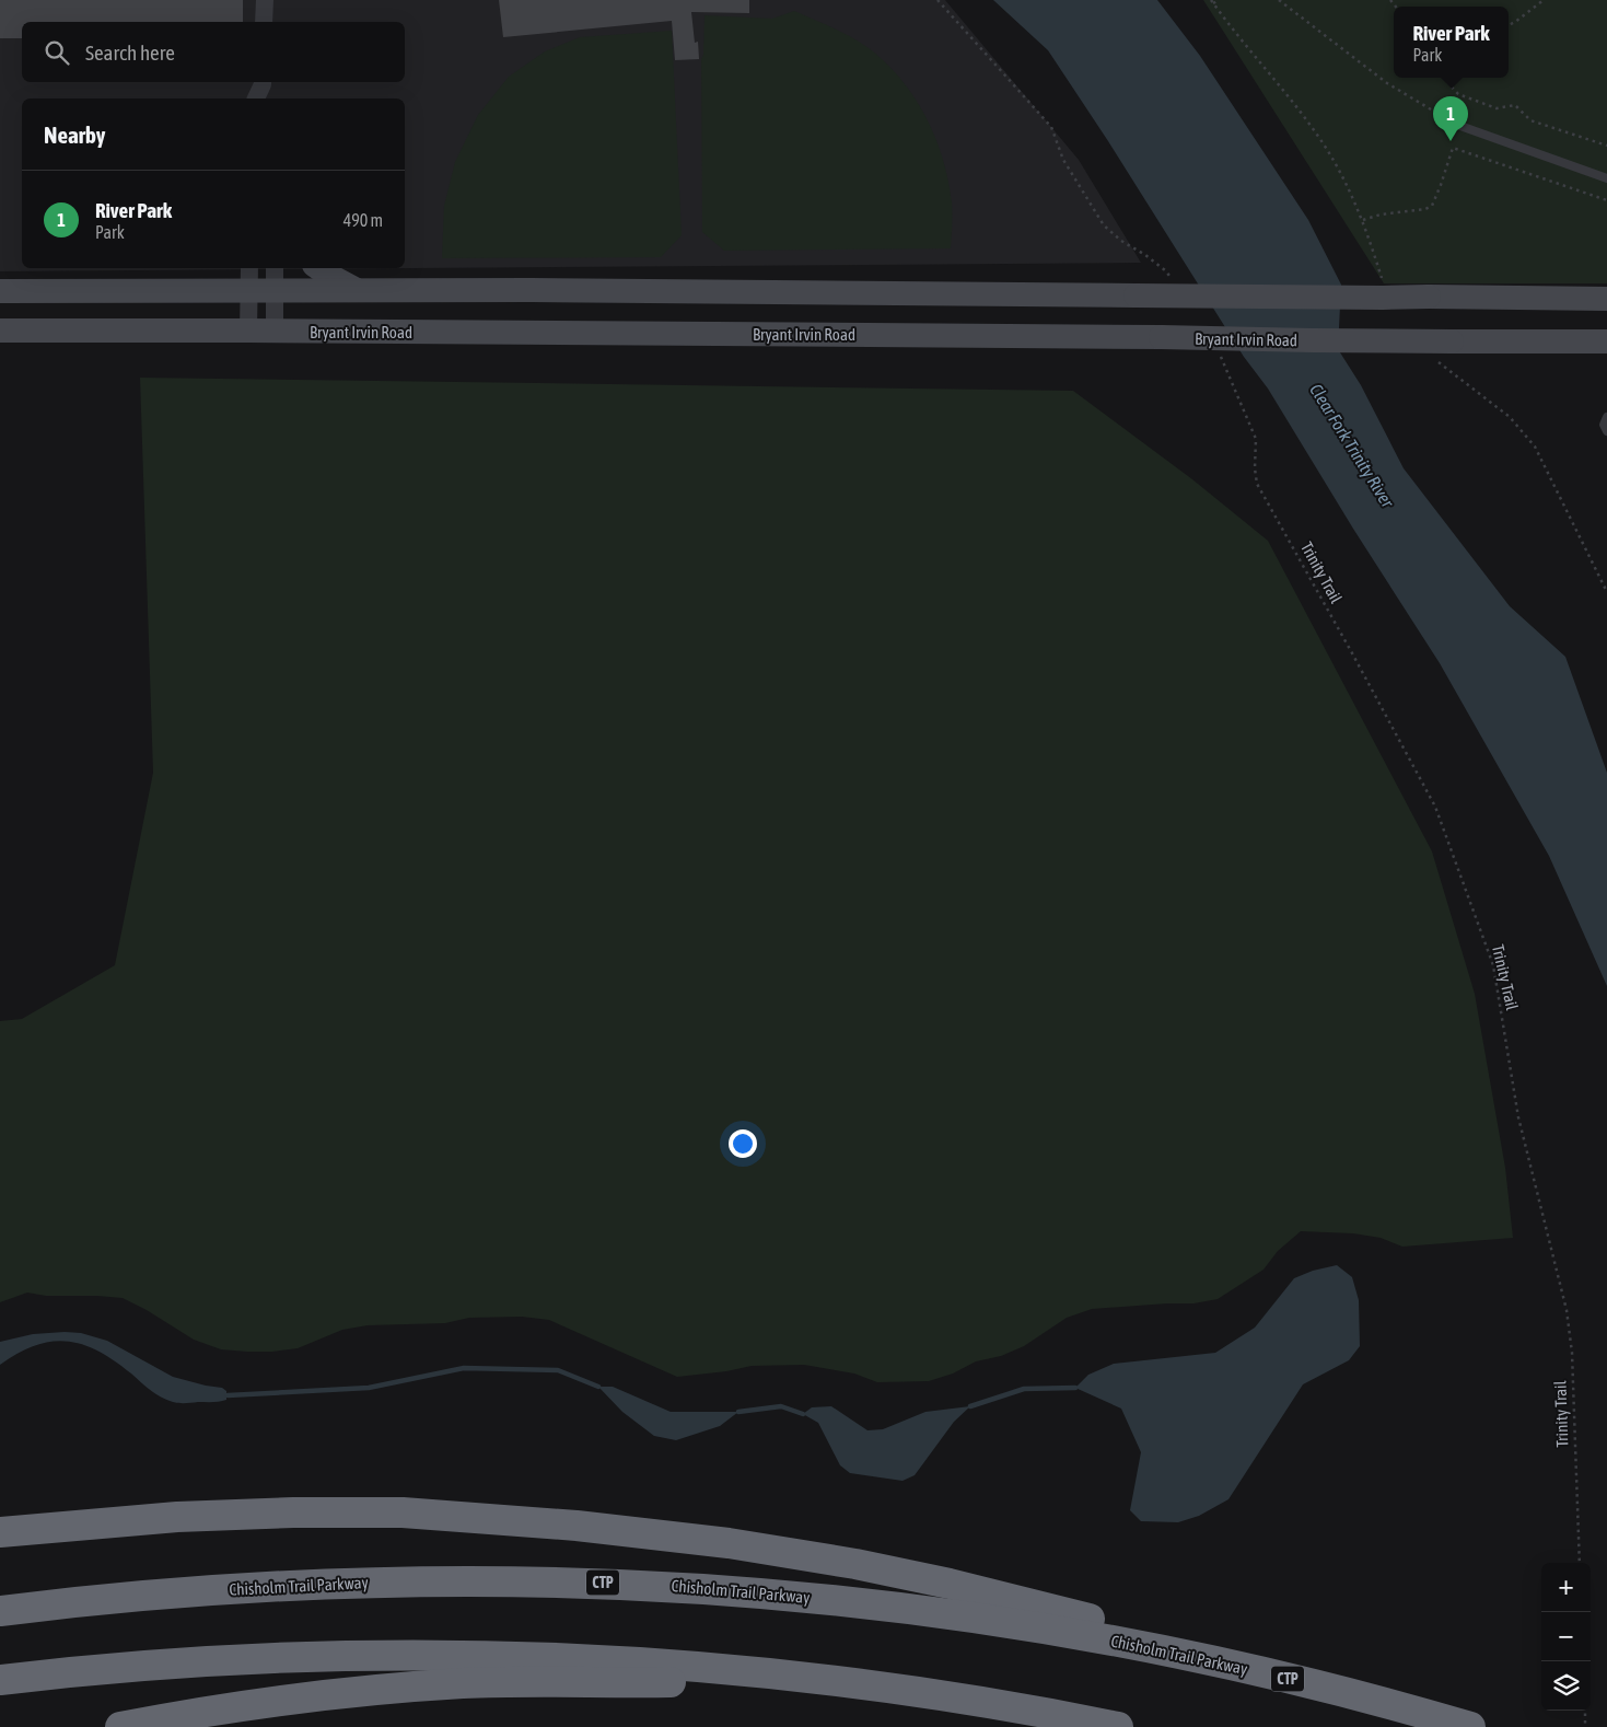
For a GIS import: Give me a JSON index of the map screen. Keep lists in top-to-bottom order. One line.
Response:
{"streets":{"highway":["CTP","Chisholm Trail Parkway"],"main road":["Bryant Irvin Road"],"path":["Trinity Trail"]},"water":["Clear Fork Trinity River"],"page":{"popup":["River Park","Park"],"search":"Search here","pins":"1","heading":"Nearby","list":[{"mark":"1","name":"River Park","note":"Park","value":"490 m"}],"map_buttons":["+","−"]}}
